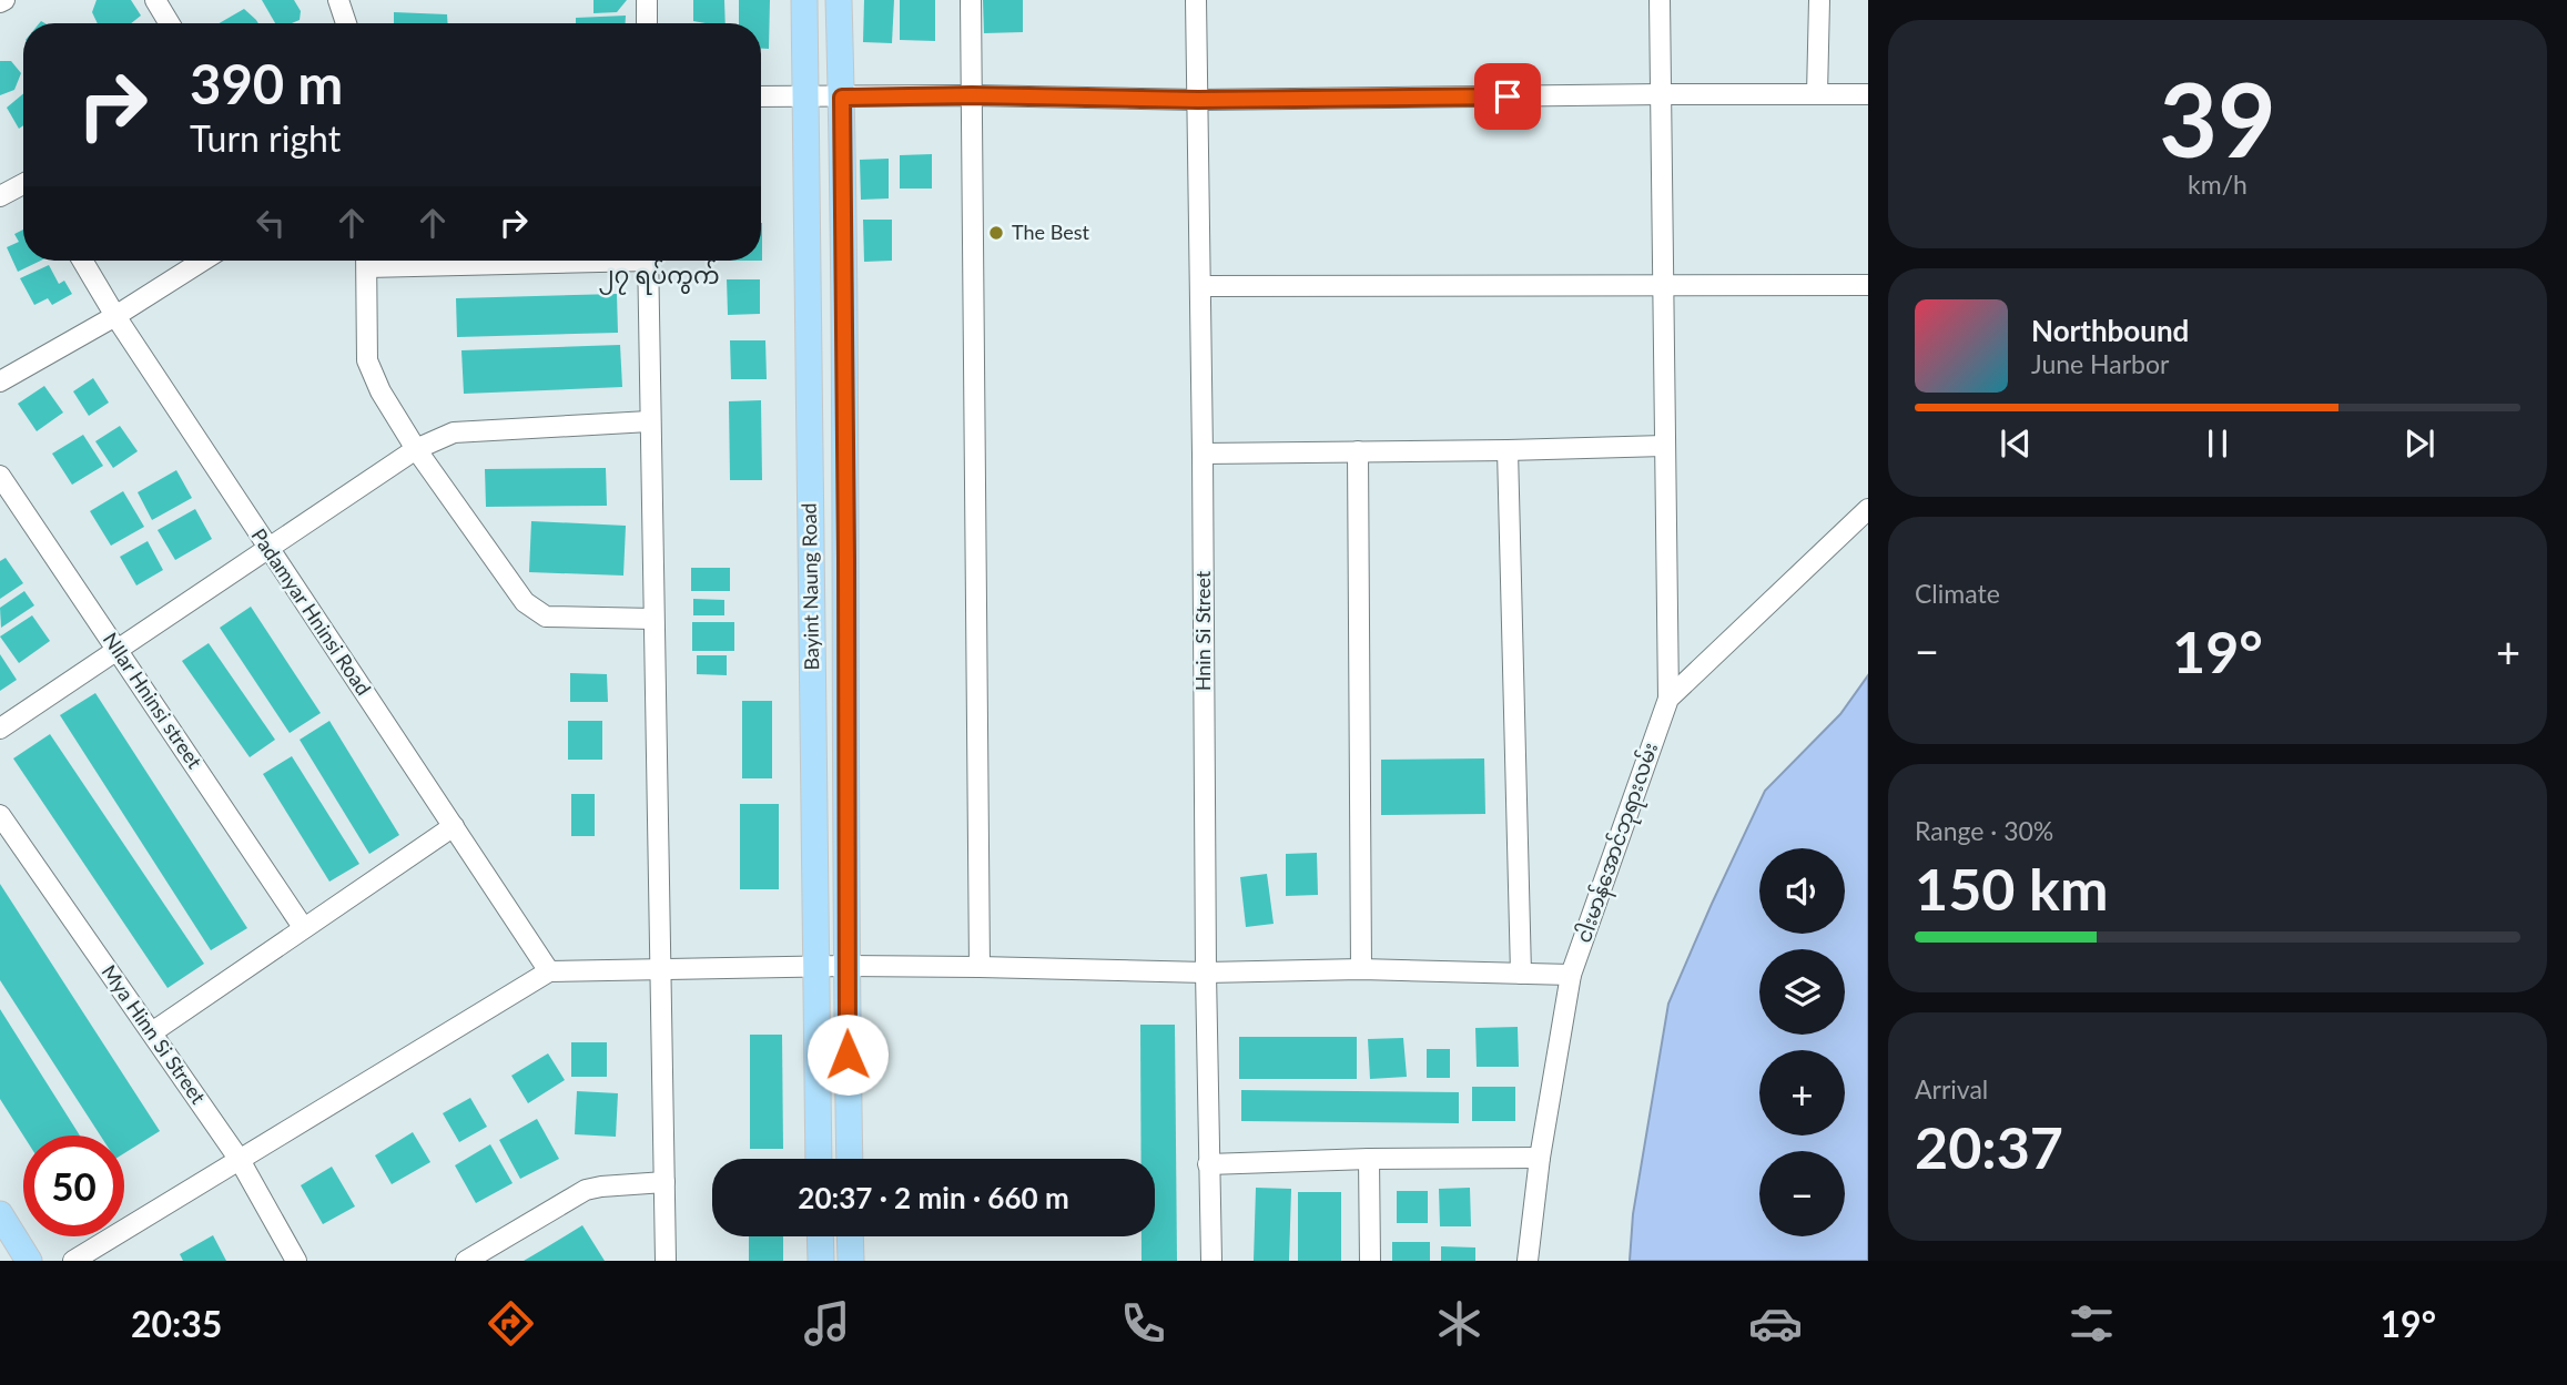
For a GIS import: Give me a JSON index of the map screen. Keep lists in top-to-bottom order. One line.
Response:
{"streets":{"main road":["Bayint Naung Road"],"street":["Padamyar Hninsi Road","Hnin Si Street","NIlar Hninsi street","ငါးမာန်အောင်ဘုရားလမ်း","Mya Hinn Si Street"]},"districts":["၂၇ ရပ်ကွက်"],"places":["The Best"],"page":{"tile":[["39","km/h"],"Climate",["Range · 30%","150 km"],["Arrival","20:37"]],"turn":["390 m","Turn right"],"song":["Northbound","June Harbor"],"heat":["−","19°","+"],"map_buttons":["+","−"],"limit":"50","trip":"20:37 · 2 min · 660 m","tabs":["20:35","19°"]}}
